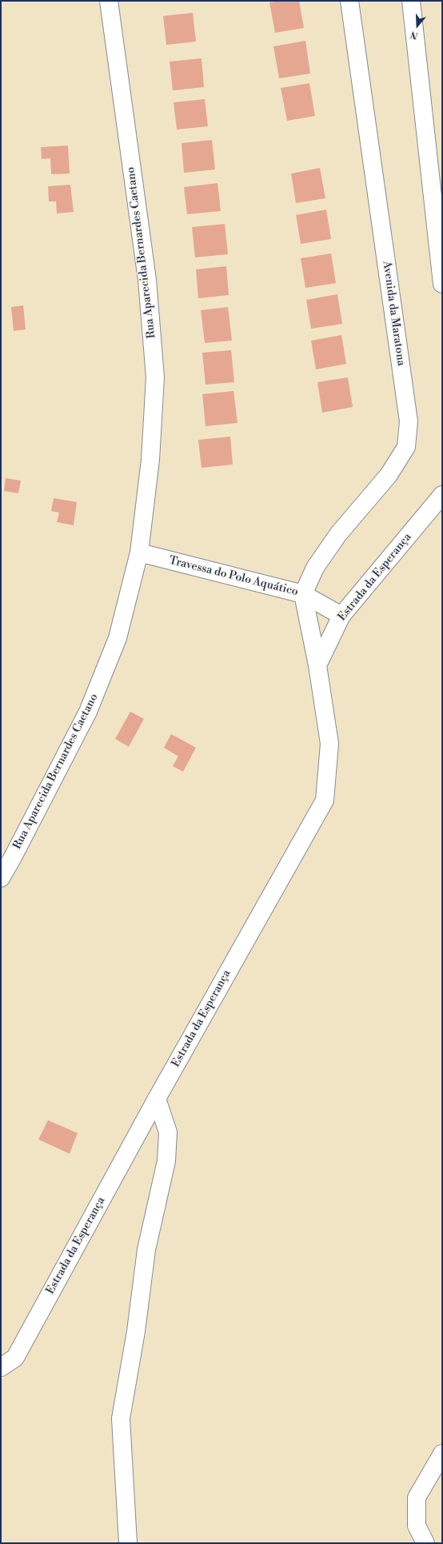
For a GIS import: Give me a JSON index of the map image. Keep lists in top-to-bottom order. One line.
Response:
{"streets":{"street":["Rua Aparecida Bernardes Caetano","Avenida da Maratona","Travessa do Polo Aquático","Estrada da Esperança"]},"crossings":[["Rua Aparecida Bernardes Caetano","Travessa do Polo Aquático"],["Avenida da Maratona","Travessa do Polo Aquático"],["Avenida da Maratona","Estrada da Esperança"],["Travessa do Polo Aquático","Estrada da Esperança"]],"north":"bottom"}
